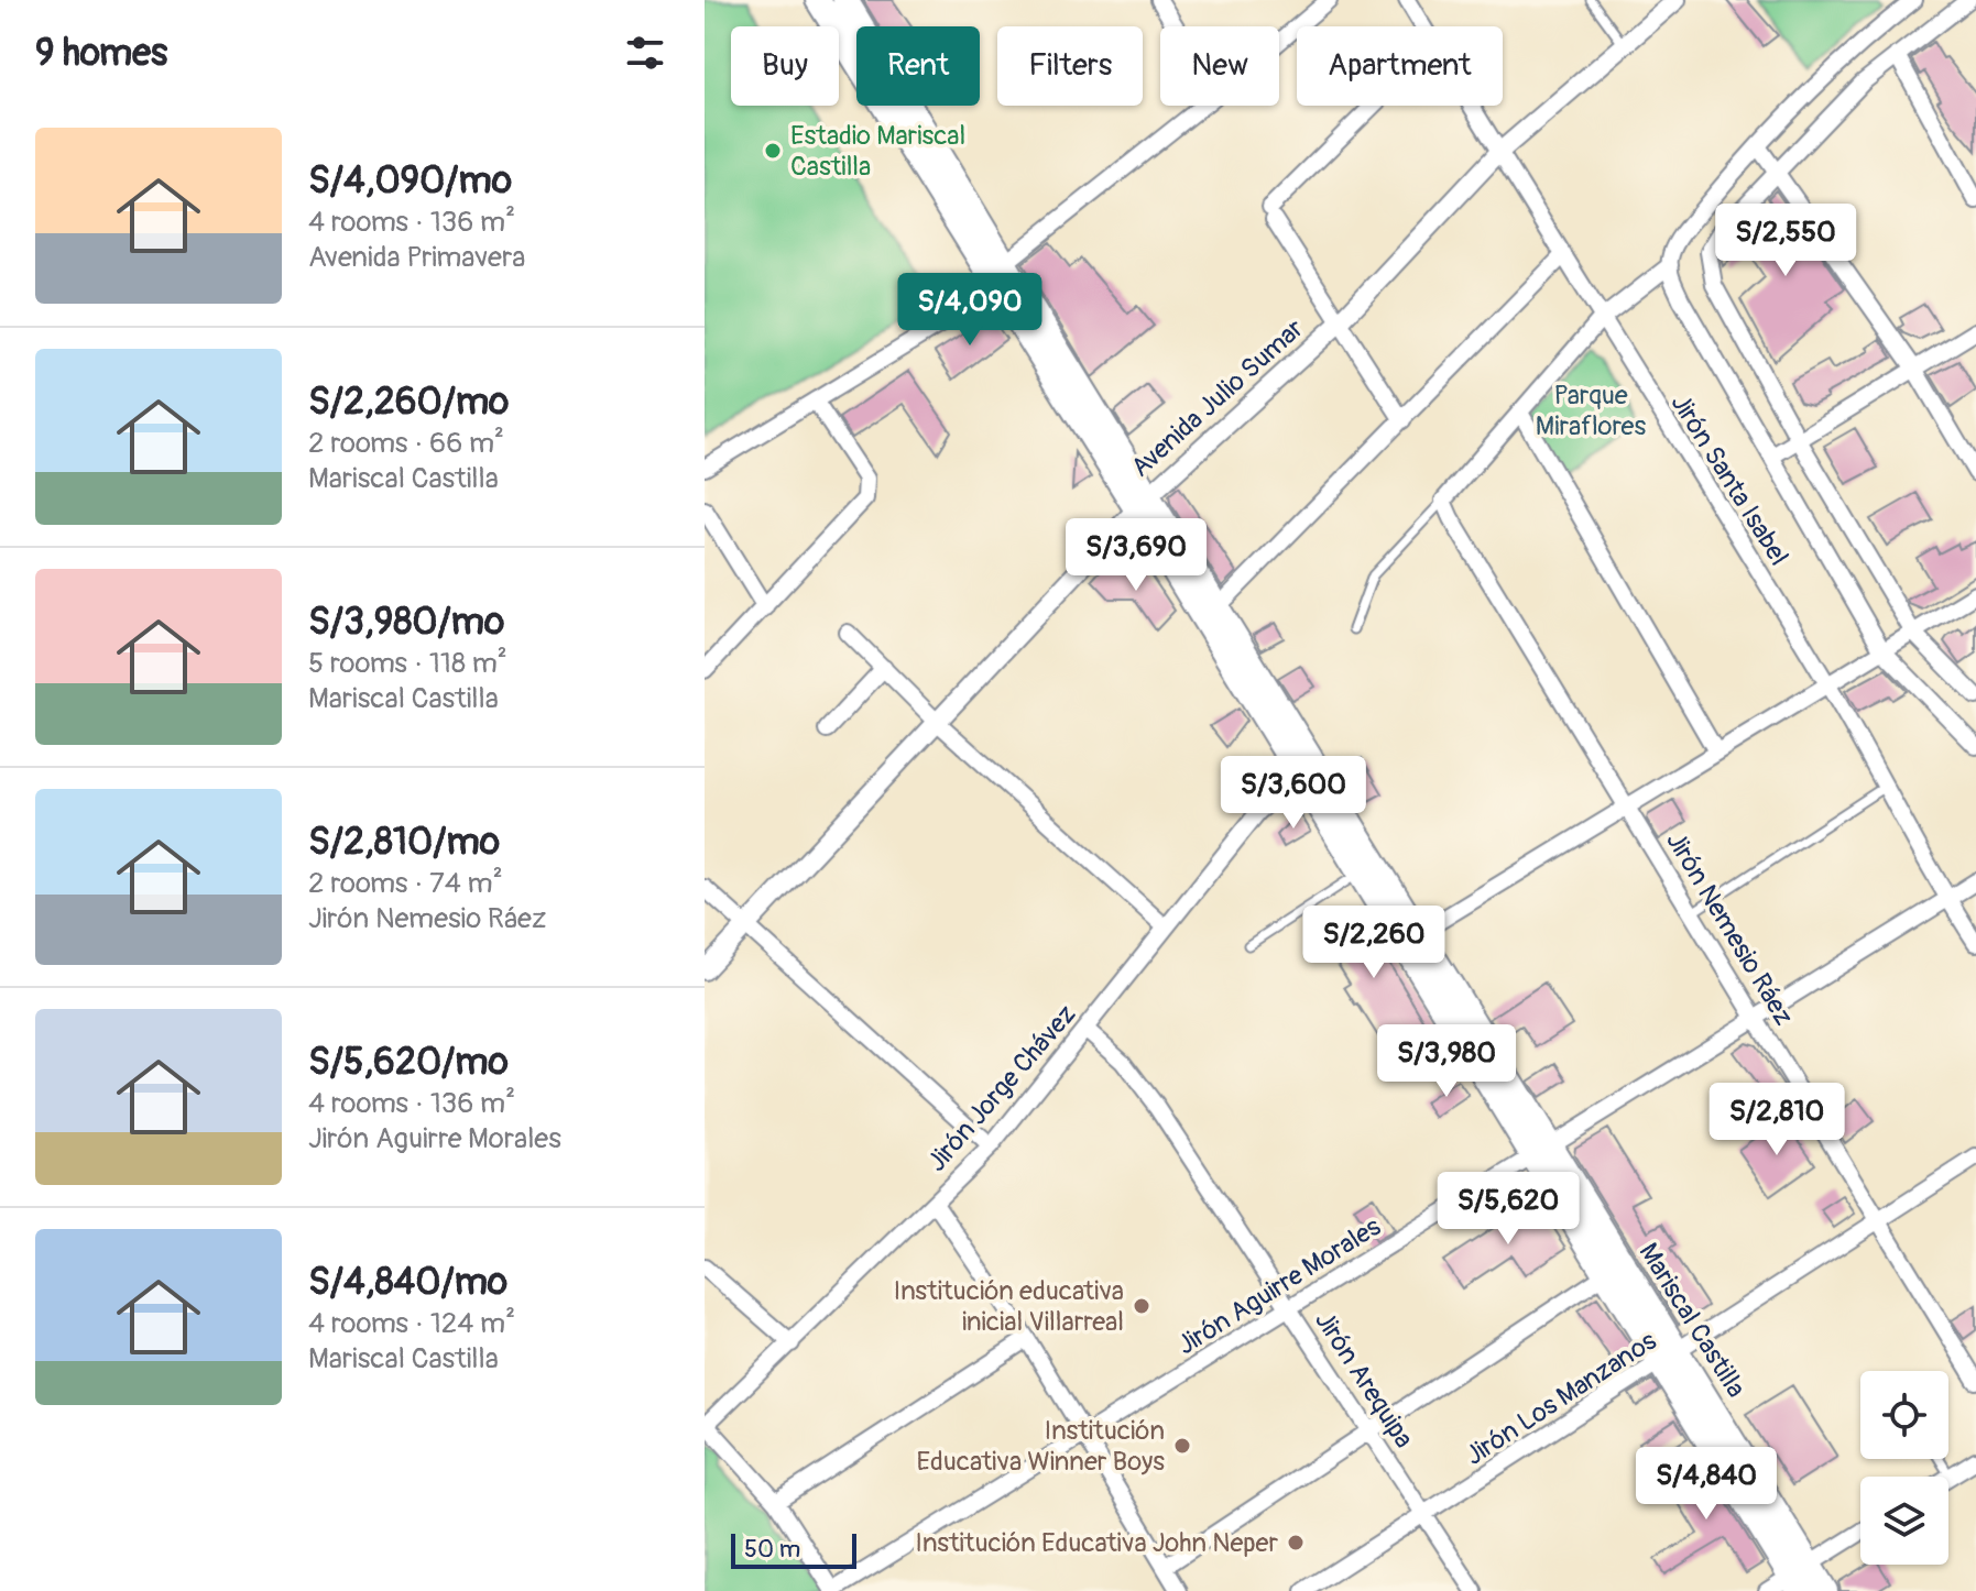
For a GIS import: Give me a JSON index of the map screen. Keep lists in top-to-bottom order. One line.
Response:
{"streets":{"highway":["Mariscal Castilla"],"street":["Avenida Julio Sumar","Jirón Santa Isabel","Jirón Nemesio Ráez","Jirón Jorge Chávez","Jirón Aguirre Morales","Jirón Arequipa","Jirón Los Manzanos"]},"crossings":[["Avenida Julio Sumar","Jirón Santa Isabel"],["Avenida Julio Sumar","Mariscal Castilla"],["Jirón Santa Isabel","Jirón Aguirre Morales"],["Jirón Nemesio Ráez","Jirón Aguirre Morales"],["Jirón Nemesio Ráez","Jirón Los Manzanos"],["Jirón Jorge Chávez","Mariscal Castilla"],["Jirón Jorge Chávez","Jirón Arequipa"],["Jirón Aguirre Morales","Mariscal Castilla"],["Jirón Aguirre Morales","Jirón Arequipa"],["Mariscal Castilla","Jirón Los Manzanos"],["Jirón Arequipa","Jirón Los Manzanos"]],"parks":["Parque Miraflores"],"places":["Estadio Mariscal Castilla","Institución educativa inicial Villarreal","Institución Educativa Winner Boys","Institución Educativa John Neper"],"scale_bar":"50 m","page":{"heading":"9 homes","chip":["Buy","Rent","Filters","New","Apartment"],"list":[{"name":"S/4,090/mo","note":"4 rooms · 136 m² · Avenida Primavera"},{"name":"S/2,260/mo","note":"2 rooms · 66 m² · Mariscal Castilla"},{"name":"S/3,980/mo","note":"5 rooms · 118 m² · Mariscal Castilla"},{"name":"S/2,810/mo","note":"2 rooms · 74 m² · Jirón Nemesio Ráez"},{"name":"S/5,620/mo","note":"4 rooms · 136 m² · Jirón Aguirre Morales"},{"name":"S/4,840/mo","note":"4 rooms · 124 m² · Mariscal Castilla"}],"price":["S/2,550","S/4,090","S/3,690","S/3,600","S/2,260","S/3,980","S/2,810","S/5,620","S/4,840"],"scale":"50 m"}}
